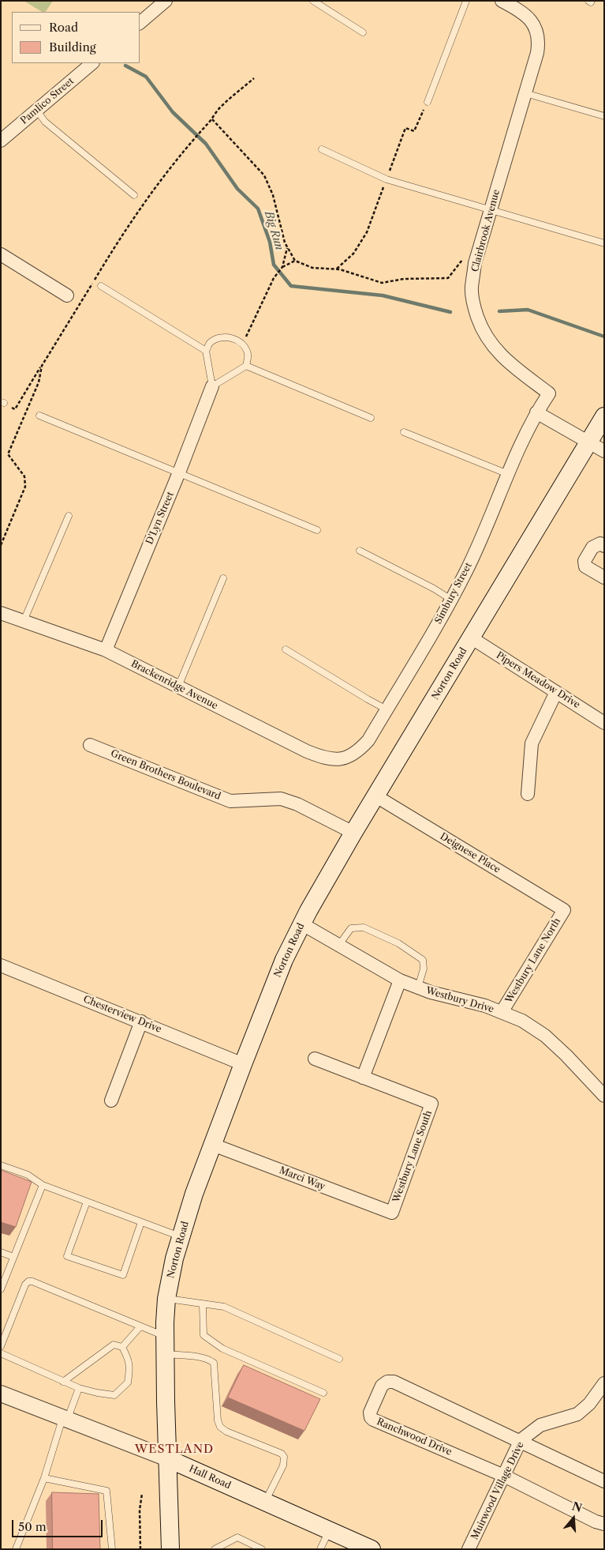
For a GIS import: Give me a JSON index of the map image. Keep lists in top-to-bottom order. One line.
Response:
{"streets":{"main road":["Norton Road","Hall Road"],"street":["Pamlico Street","Clairbrook Avenue","D'Lyn Street","Simbury Street","Pipers Meadow Drive","Brackenridge Avenue","Green Brothers Boulevard","Deignese Place","Westbury Lane North","Westbury Drive","Chesterview Drive","Westbury Lane South","Marci Way","Ranchwood Drive","Muirwood Village Drive"]},"crossings":[["Clairbrook Avenue","Simbury Street"],["D'Lyn Street","Brackenridge Avenue"],["Simbury Street","Brackenridge Avenue"],["Norton Road","Pipers Meadow Drive"],["Norton Road","Green Brothers Boulevard"],["Norton Road","Deignese Place"],["Norton Road","Westbury Drive"],["Norton Road","Chesterview Drive"],["Norton Road","Marci Way"],["Norton Road","Hall Road"],["Deignese Place","Westbury Lane North"],["Westbury Lane North","Westbury Drive"],["Westbury Lane South","Marci Way"],["Ranchwood Drive","Muirwood Village Drive"]],"districts":["WESTLAND"],"water":["Big Run"],"legend":["Road","Building"],"scale_bar":"50 m","north":"top"}
